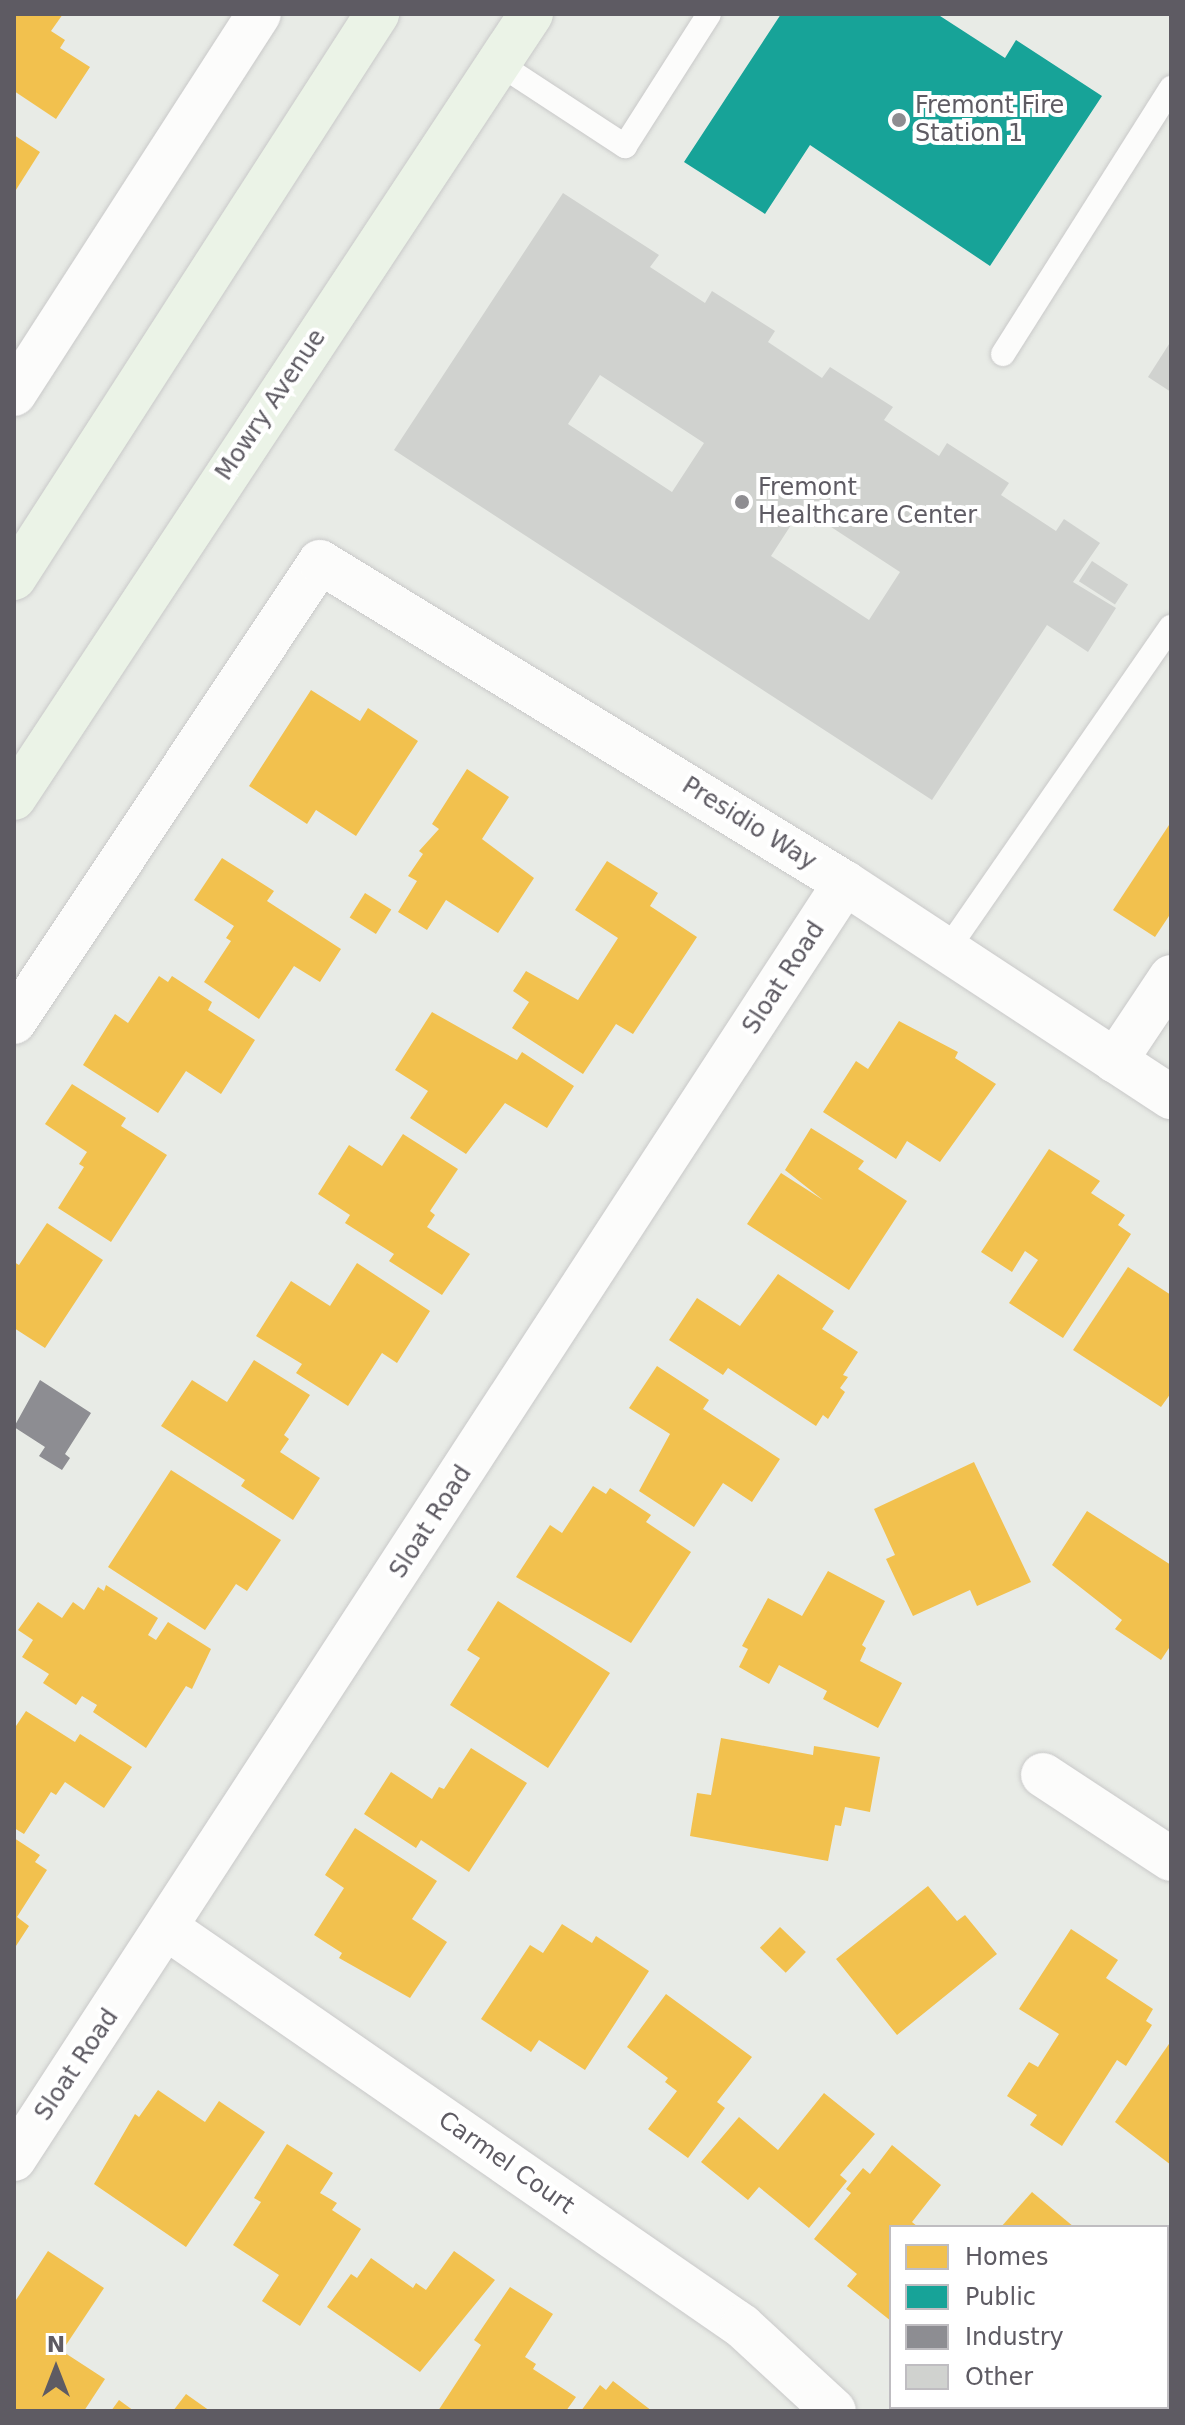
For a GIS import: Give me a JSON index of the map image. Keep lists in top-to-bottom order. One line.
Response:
{"streets":{"main road":["Mowry Avenue"],"street":["Presidio Way","Sloat Road","Carmel Court"]},"crossings":[["Presidio Way","Sloat Road"],["Sloat Road","Carmel Court"]],"places":["Fremont Fire Station 1","Fremont Healthcare Center"],"legend":["Homes","Public","Industry","Other"],"north":"top"}
